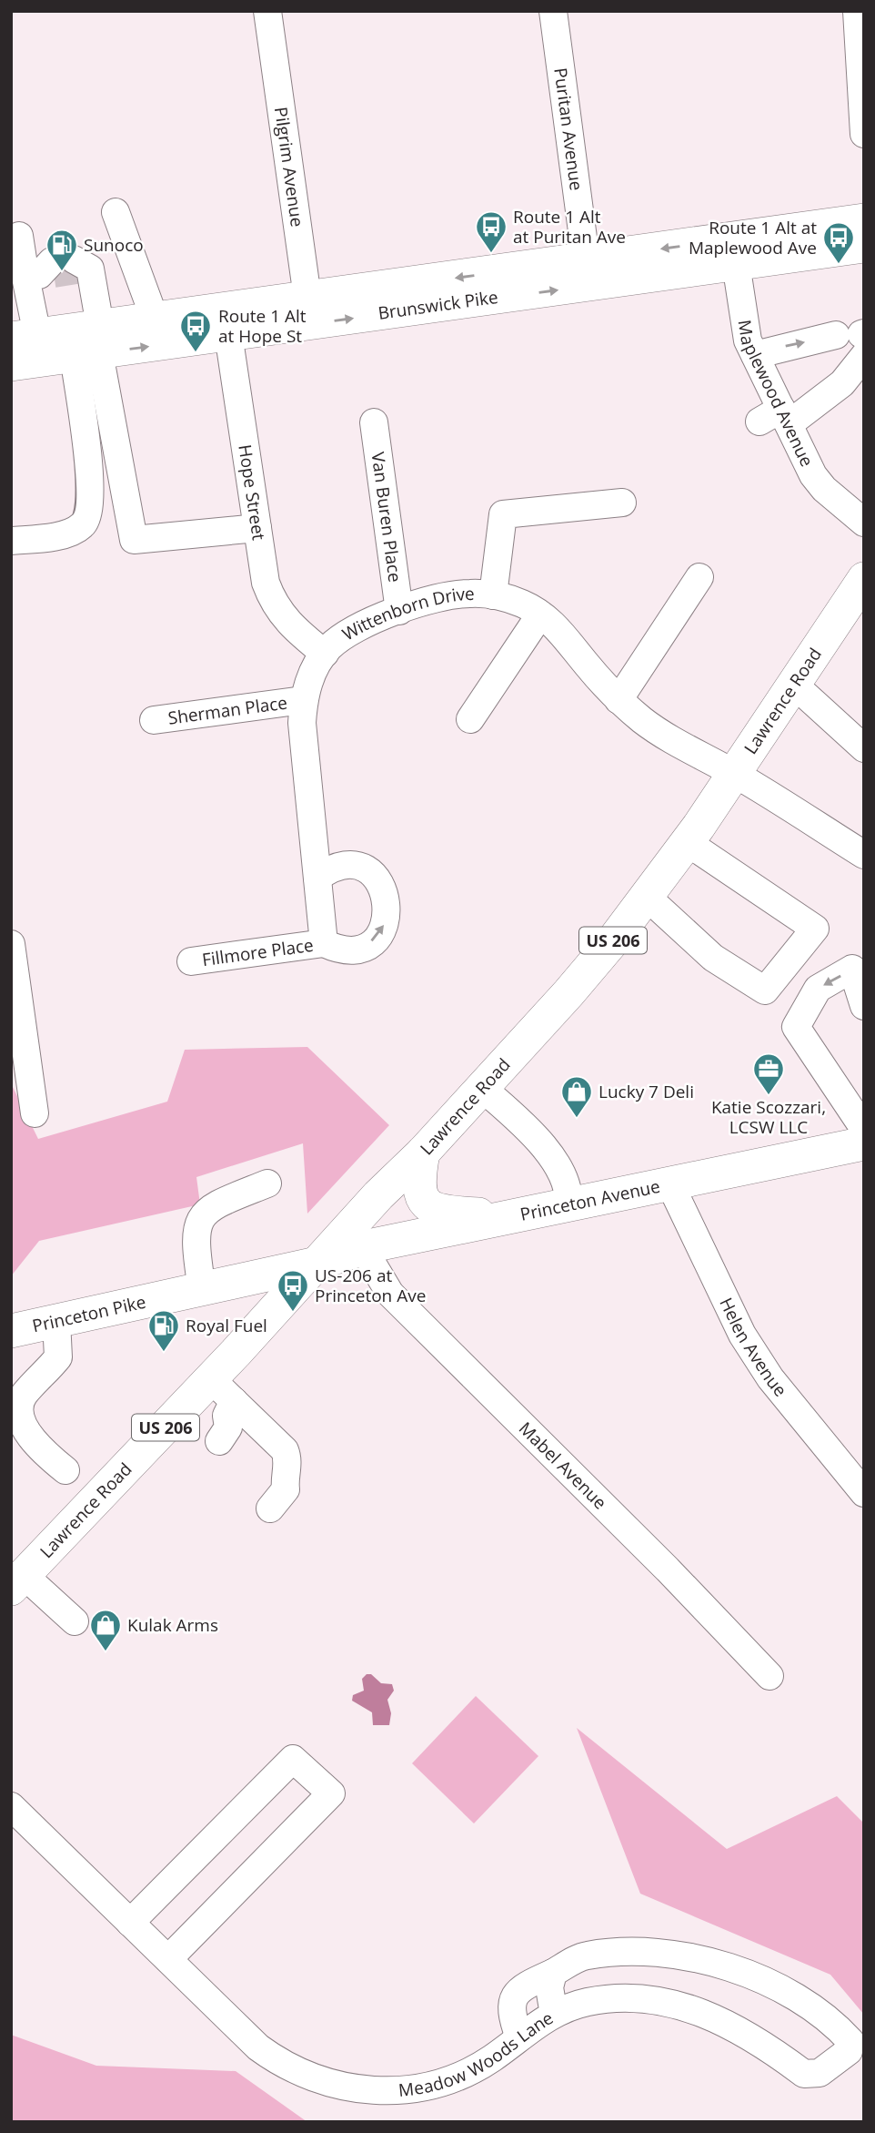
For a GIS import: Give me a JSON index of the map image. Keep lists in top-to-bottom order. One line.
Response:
{"streets":{"main road":["Brunswick Pike","Lawrence Road","US 206","Princeton Avenue","Princeton Pike"],"street":["Puritan Avenue","Pilgrim Avenue","Maplewood Avenue","Hope Street","Van Buren Place","Wittenborn Drive","Sherman Place","Fillmore Place","Helen Avenue","Mabel Avenue","Meadow Woods Lane"]},"crossings":[["Puritan Avenue","Brunswick Pike"],["Pilgrim Avenue","Brunswick Pike"],["Brunswick Pike","Maplewood Avenue"],["Brunswick Pike","Hope Street"],["Hope Street","Wittenborn Drive"],["Van Buren Place","Wittenborn Drive"],["Wittenborn Drive","Lawrence Road"],["Wittenborn Drive","Sherman Place"],["Wittenborn Drive","Fillmore Place"],["Lawrence Road","Princeton Avenue"],["Lawrence Road","Princeton Pike"],["Princeton Avenue","Princeton Pike"],["Princeton Avenue","Helen Avenue"],["Princeton Avenue","Mabel Avenue"]],"places":{"bus stop":["Route 1 Alt at Puritan Ave","Route 1 Alt at Maplewood Ave","Route 1 Alt at Hope St","US-206 at Princeton Ave"],"fuel station":["Sunoco","Royal Fuel"],"office":["Katie Scozzari, LCSW LLC"],"shop":["Lucky 7 Deli","Kulak Arms"]}}
